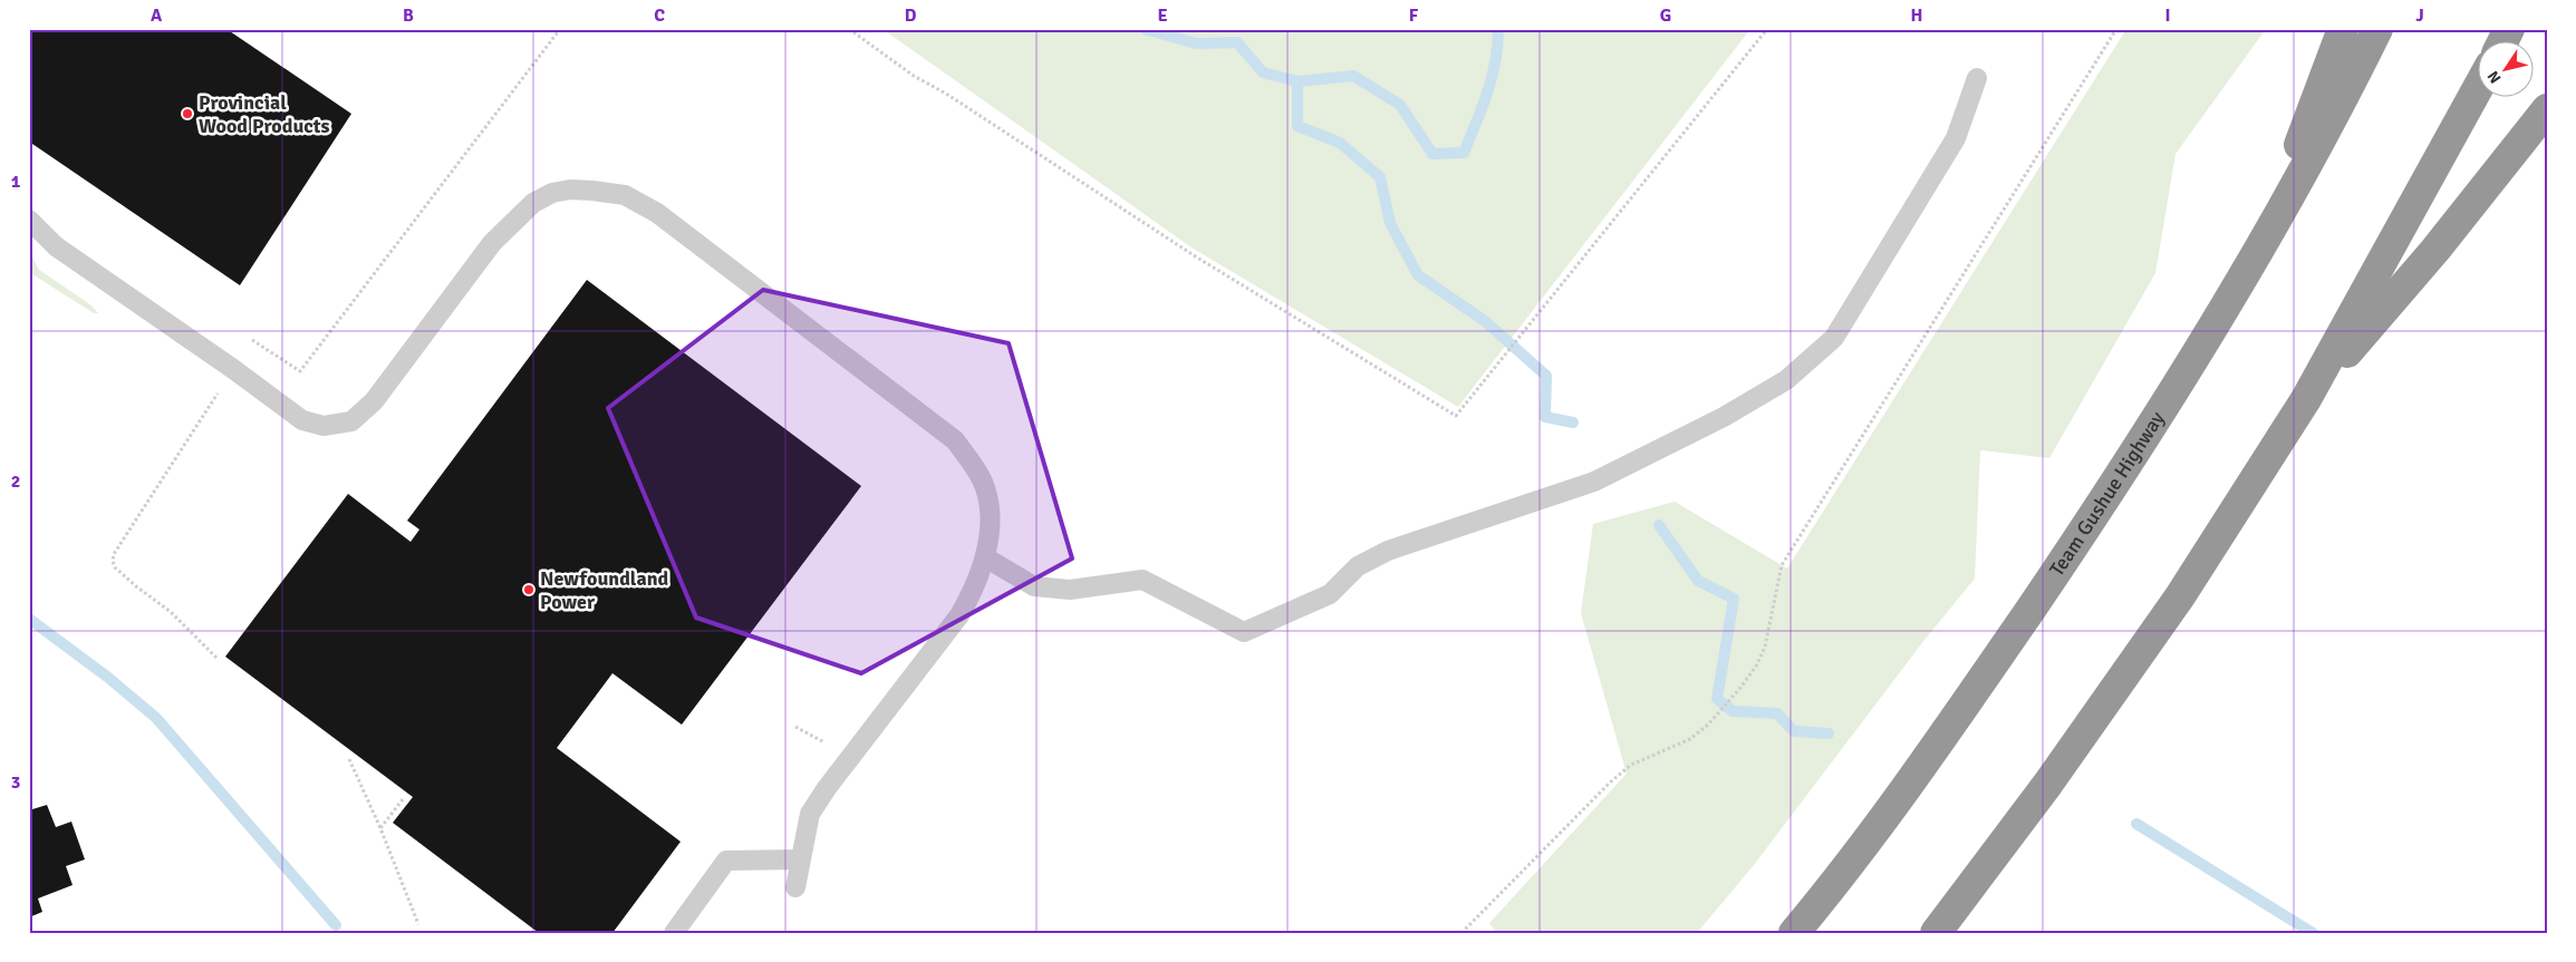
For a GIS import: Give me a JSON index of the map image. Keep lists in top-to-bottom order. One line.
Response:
{"streets":{"highway":["Team Gushue Highway"]},"places":["Provincial Wood Products","Newfoundland Power"],"north":"bottom left","grid":{"columns":["A","B","C","D","E","F","G","H","I","J"],"rows":["1","2","3"]}}
